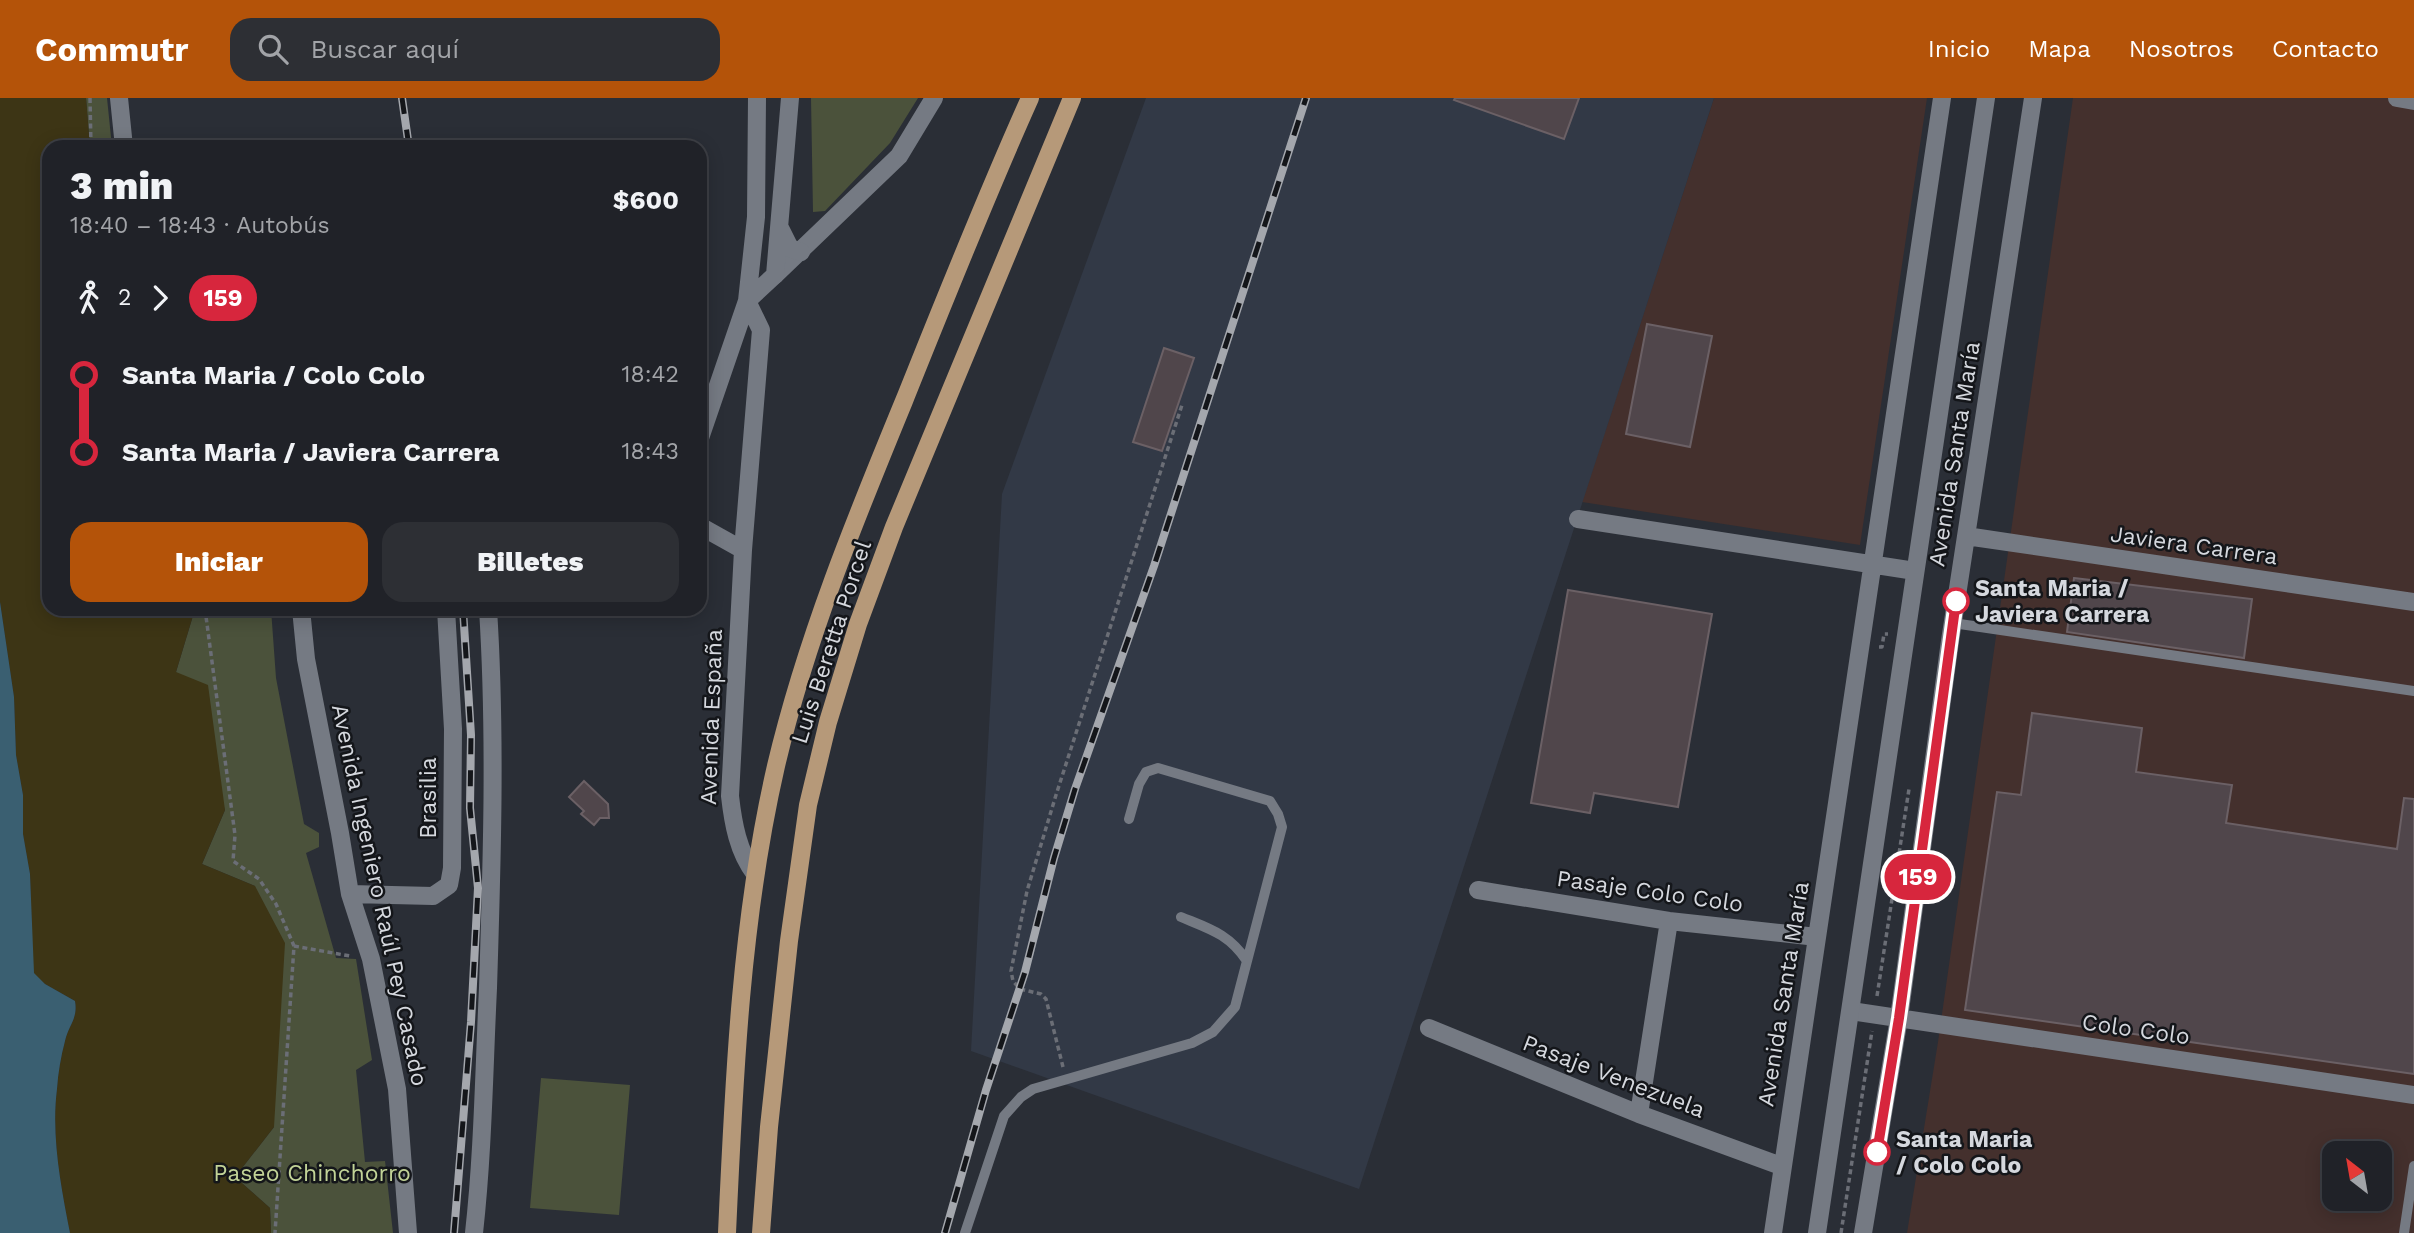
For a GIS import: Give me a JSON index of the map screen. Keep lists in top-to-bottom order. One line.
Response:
{"streets":{"main road":["Luis Beretta Porcel"],"street":["Avenida Santa María","Javiera Carrera","Avenida España","Brasilia","Pasaje Colo Colo","Avenida Ingeniero Raúl Pey Casado","Colo Colo","Pasaje Venezuela"]},"crossings":[["Avenida Santa María","Javiera Carrera"],["Avenida Santa María","Pasaje Colo Colo"],["Avenida Santa María","Colo Colo"],["Avenida Santa María","Pasaje Venezuela"],["Luis Beretta Porcel","Avenida España"],["Brasilia","Avenida Ingeniero Raúl Pey Casado"]],"parks":["Paseo Chinchorro"],"places":["Santa Maria / Javiera Carrera","Santa Maria / Colo Colo"],"lines":["bus line 159"],"north":"top left","page":{"header":"Commutr","search":"Buscar aquí","nav":["Inicio","Mapa","Nosotros","Contacto"],"on_map":"159","heading":["3 min","18:40 – 18:43 · Autobús","$600"],"legs":["2","159"],"list":[{"name":"Santa Maria / Colo Colo","value":"18:42"},{"name":"Santa Maria / Javiera Carrera","value":"18:43"}],"buttons":["Iniciar","Billetes"]}}
